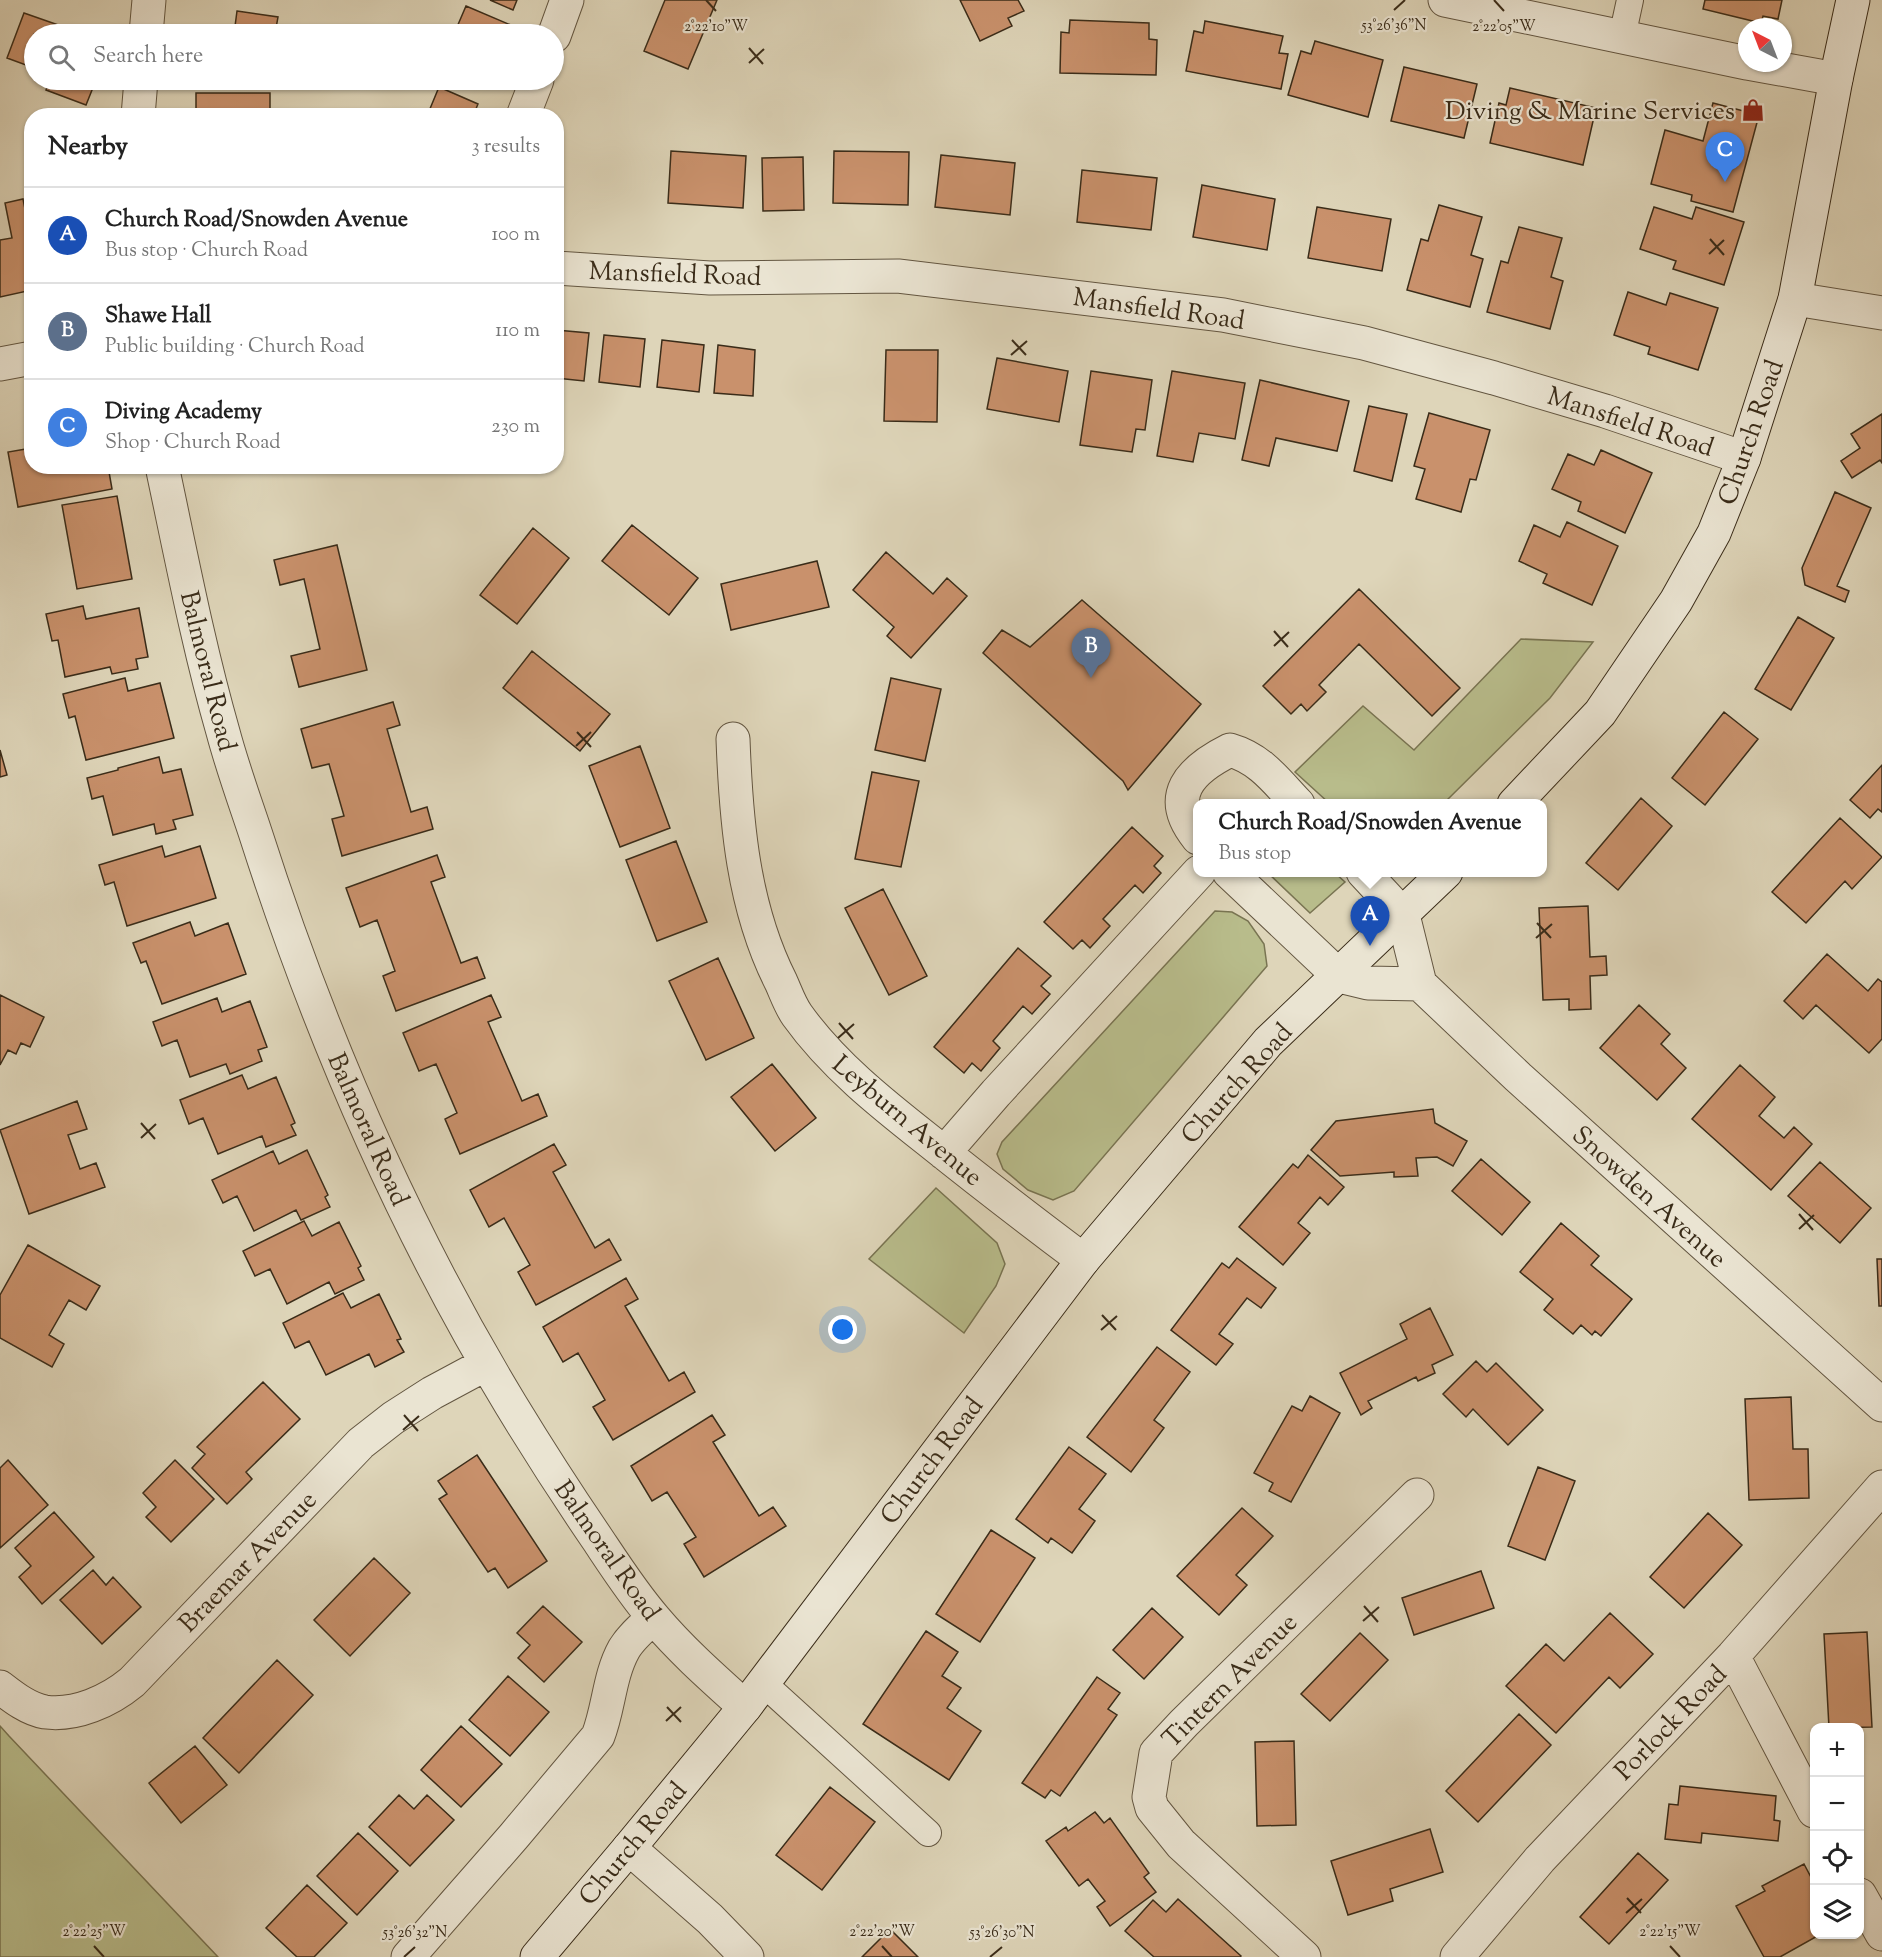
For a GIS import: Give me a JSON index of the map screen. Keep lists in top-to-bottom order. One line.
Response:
{"streets":{"street":["Mansfield Road","Church Road","Balmoral Road","Leyburn Avenue","Snowden Avenue","Braemar Avenue","Tintern Avenue","Porlock Road"]},"crossings":[["Mansfield Road","Church Road"],["Church Road","Balmoral Road"],["Church Road","Leyburn Avenue"],["Balmoral Road","Braemar Avenue"]],"places":{"shop":["Diving & Marine Services"]},"north":"top left","page":{"search":"Search here","heading":["Nearby","3 results"],"pins":["C","B","A"],"list":[{"mark":"A","name":"Church Road/Snowden Avenue","note":"Bus stop · Church Road","value":"100 m"},{"mark":"B","name":"Shawe Hall","note":"Public building · Church Road","value":"110 m"},{"mark":"C","name":"Diving Academy","note":"Shop · Church Road","value":"230 m"}],"popup":["Church Road/Snowden Avenue","Bus stop"],"map_buttons":["+","−"]},"coordinates":["53°26'36\"N","2°22'10\"W","2°22'05\"W","2°22'25\"W","2°22'20\"W","2°22'15\"W","53°26'32\"N","53°26'30\"N"]}
